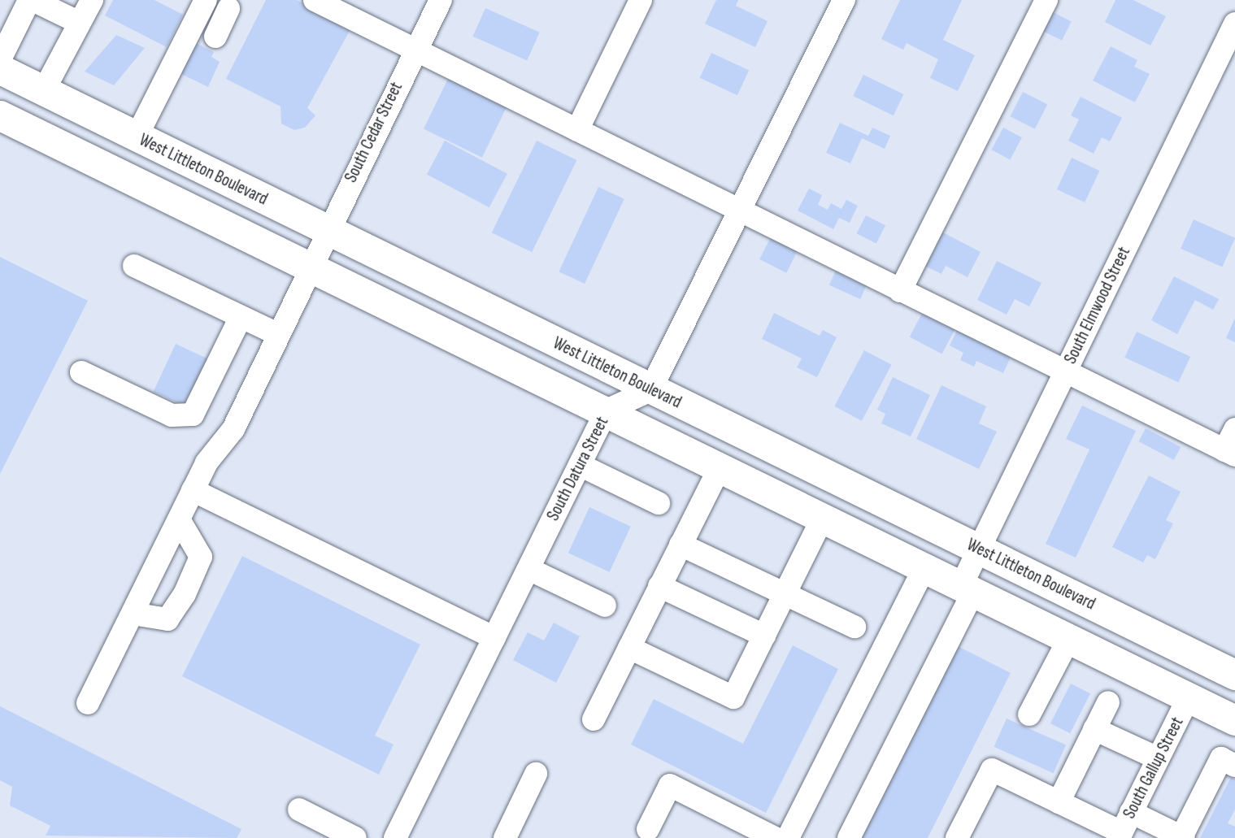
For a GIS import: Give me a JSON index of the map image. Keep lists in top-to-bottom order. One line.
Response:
{"streets":{"main road":["West Littleton Boulevard"],"street":["South Cedar Street","South Elmwood Street","South Datura Street","South Gallup Street"]},"crossings":[["South Cedar Street","West Littleton Boulevard"],["West Littleton Boulevard","South Elmwood Street"],["West Littleton Boulevard","South Datura Street"]]}
